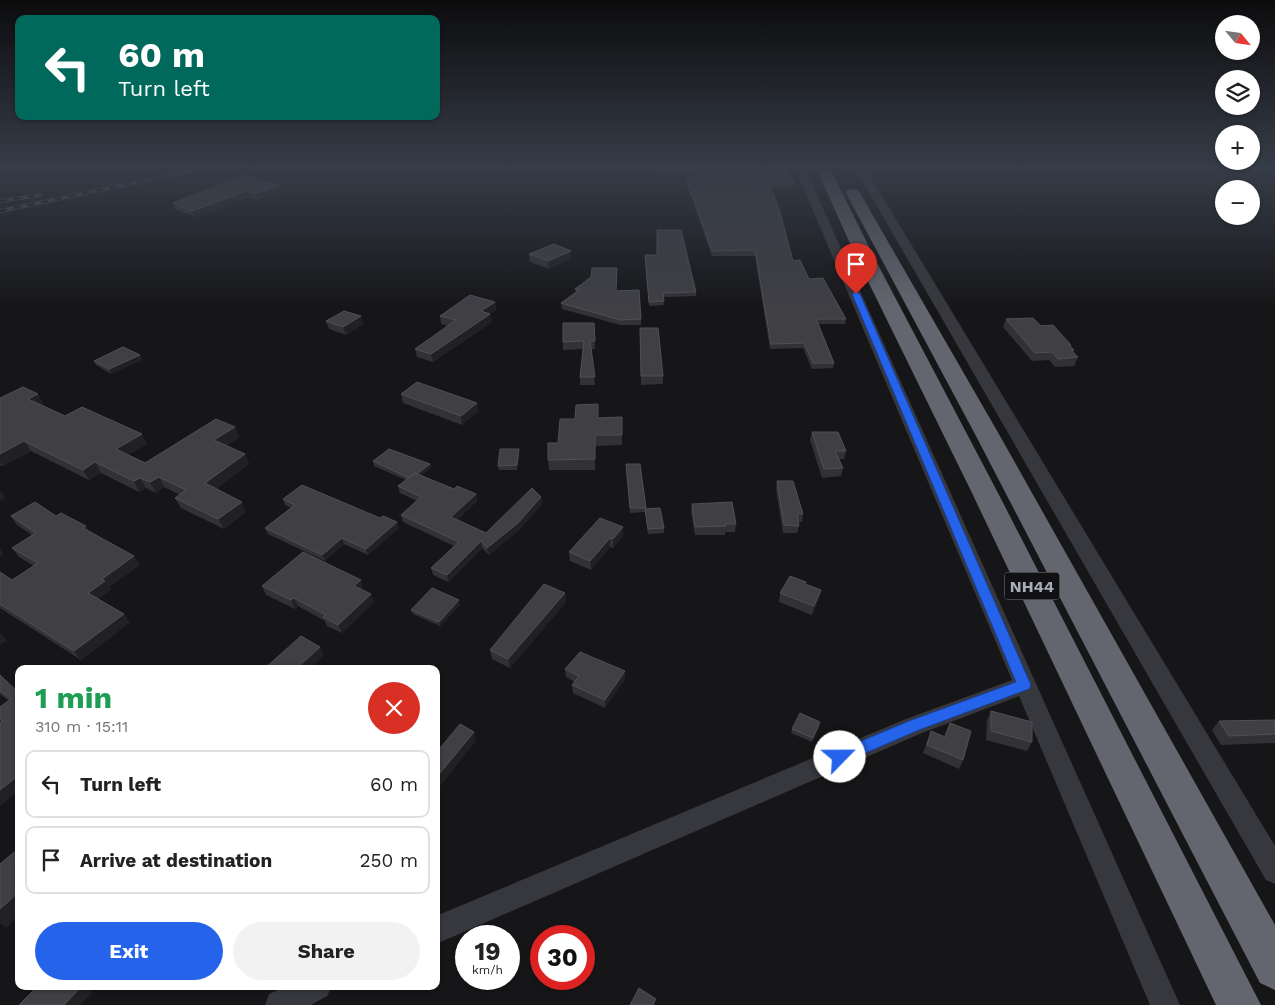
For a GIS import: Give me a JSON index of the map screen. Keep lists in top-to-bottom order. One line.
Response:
{"streets":{"highway":["NH44"]},"north":"bottom right","page":{"map_buttons":["+","−"],"turn":["60 m","Turn left"],"heading":["1 min","310 m · 15:11"],"list":[{"name":"Turn left","value":"60 m"},{"name":"Arrive at destination","value":"250 m"}],"buttons":["Exit","Share"],"speed":"19 km/h","limit":"30"}}
